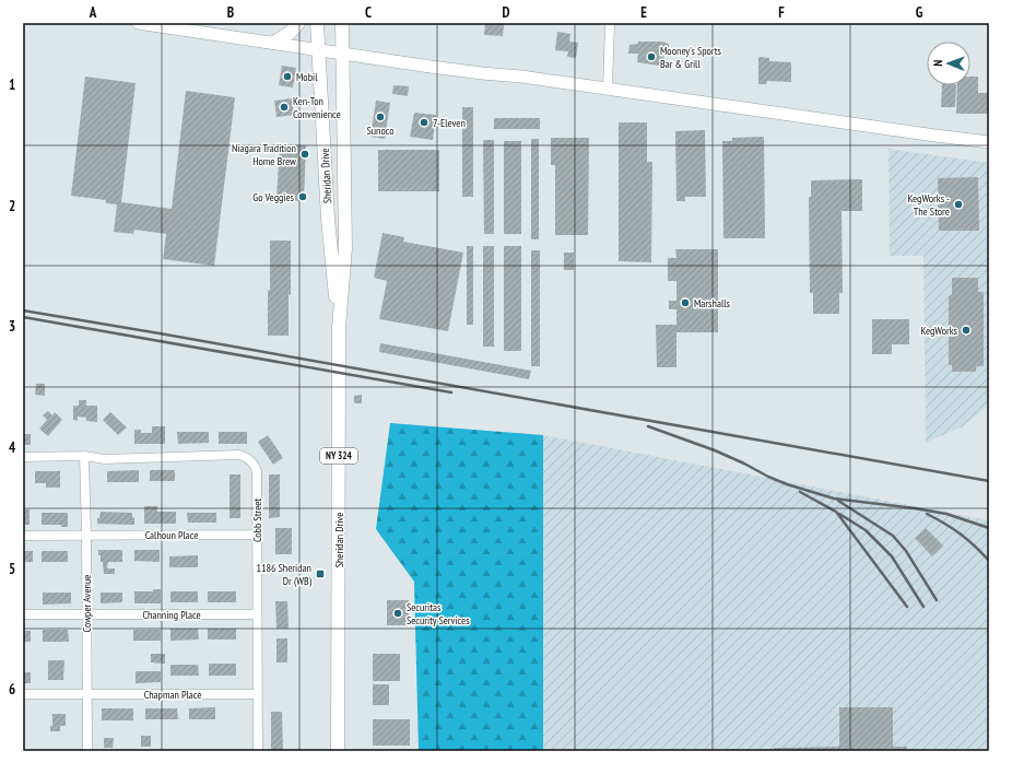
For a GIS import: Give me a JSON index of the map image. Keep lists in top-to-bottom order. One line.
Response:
{"streets":{"main road":["Sheridan Drive","NY 324"],"street":["Cobb Street","Calhoun Place","Cowper Avenue","Channing Place","Chapman Place"]},"crossings":[["Cobb Street","Calhoun Place"],["Cobb Street","Cowper Avenue"],["Cobb Street","Channing Place"],["Cobb Street","Chapman Place"],["Calhoun Place","Cowper Avenue"],["Cowper Avenue","Channing Place"],["Cowper Avenue","Chapman Place"]],"places":{"other":["Mooney's Sports Bar & Grill","Mobil","Ken-Ton Convenience","Sunoco","7-Eleven","Niagara Tradition Home Brew","Go Veggies","KegWorks - The Store","Marshalls","KegWorks","Securitas Security Services"],"transit":["1186 Sheridan Dr (WB)"]},"north":"left","grid":{"columns":["A","B","C","D","E","F","G"],"rows":["1","2","3","4","5","6"]}}
